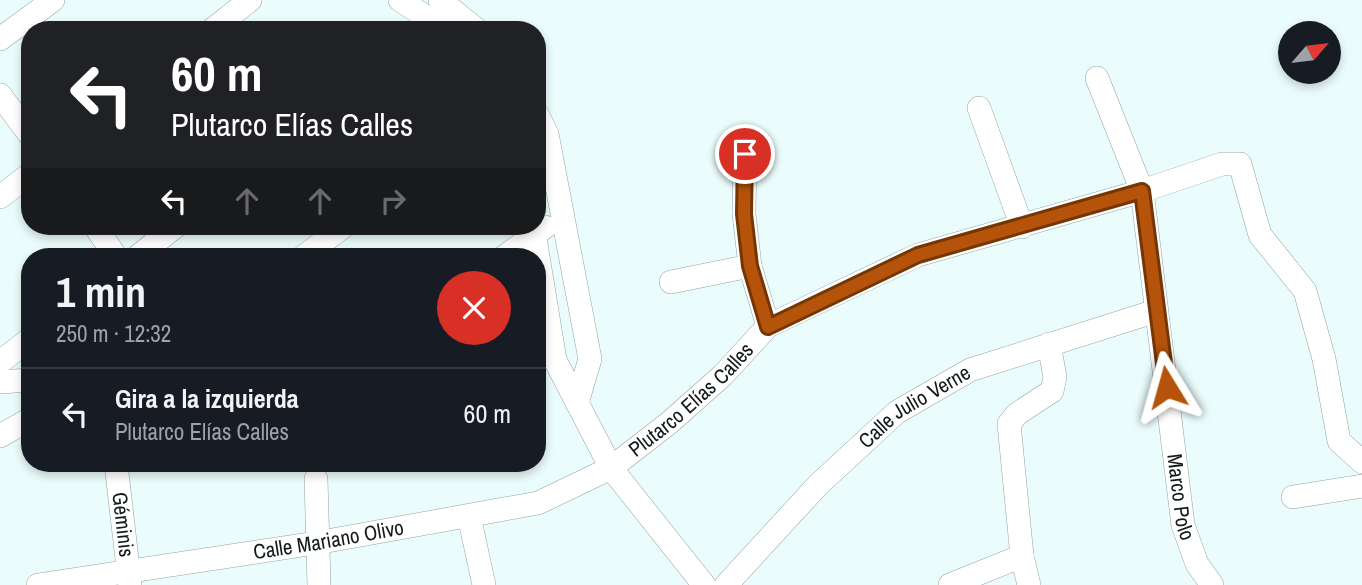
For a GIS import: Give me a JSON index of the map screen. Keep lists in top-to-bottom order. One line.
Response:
{"streets":{"street":["Plutarco Elías Calles","Calle Julio Verne","Marco Polo","Géminis","Calle Mariano Olivo"]},"crossings":[["Plutarco Elías Calles","Marco Polo"],["Plutarco Elías Calles","Calle Mariano Olivo"],["Calle Julio Verne","Marco Polo"],["Géminis","Calle Mariano Olivo"]],"north":"top right","page":{"turn":["60 m","Plutarco Elías Calles"],"heading":["1 min","250 m · 12:32"],"list":[{"name":"Gira a la izquierda","note":"Plutarco Elías Calles","value":"60 m"}]}}
